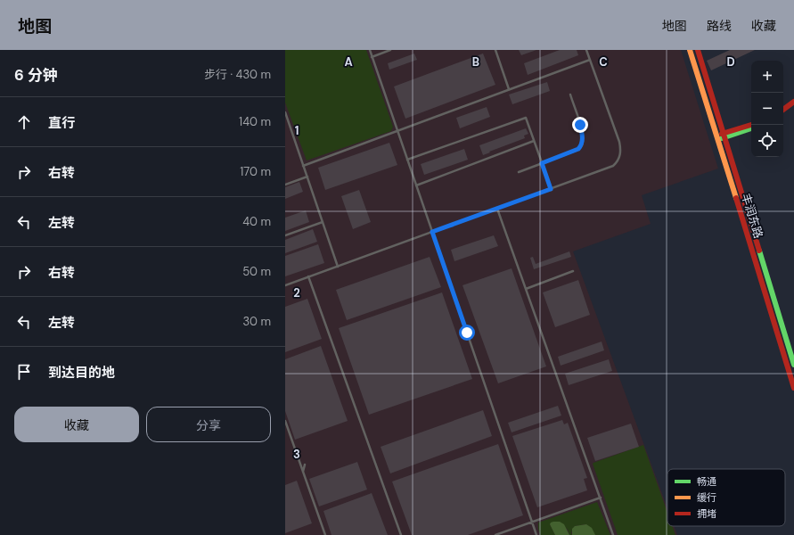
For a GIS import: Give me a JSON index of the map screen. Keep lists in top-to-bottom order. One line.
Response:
{"streets":{"street":["丰润东路"]},"legend":["畅通","缓行","拥堵"],"page":{"header":"地图","nav":["地图","路线","收藏"],"heading":["6 分钟","步行 · 430 m"],"map_buttons":["+","−"],"list":[["直行","140 m"],["右转","170 m"],["左转","40 m"],["右转","50 m"],["左转","30 m"],"到达目的地"],"buttons":["收藏","分享"]},"grid":{"columns":["A","B","C","D"],"rows":["1","2","3"]}}
